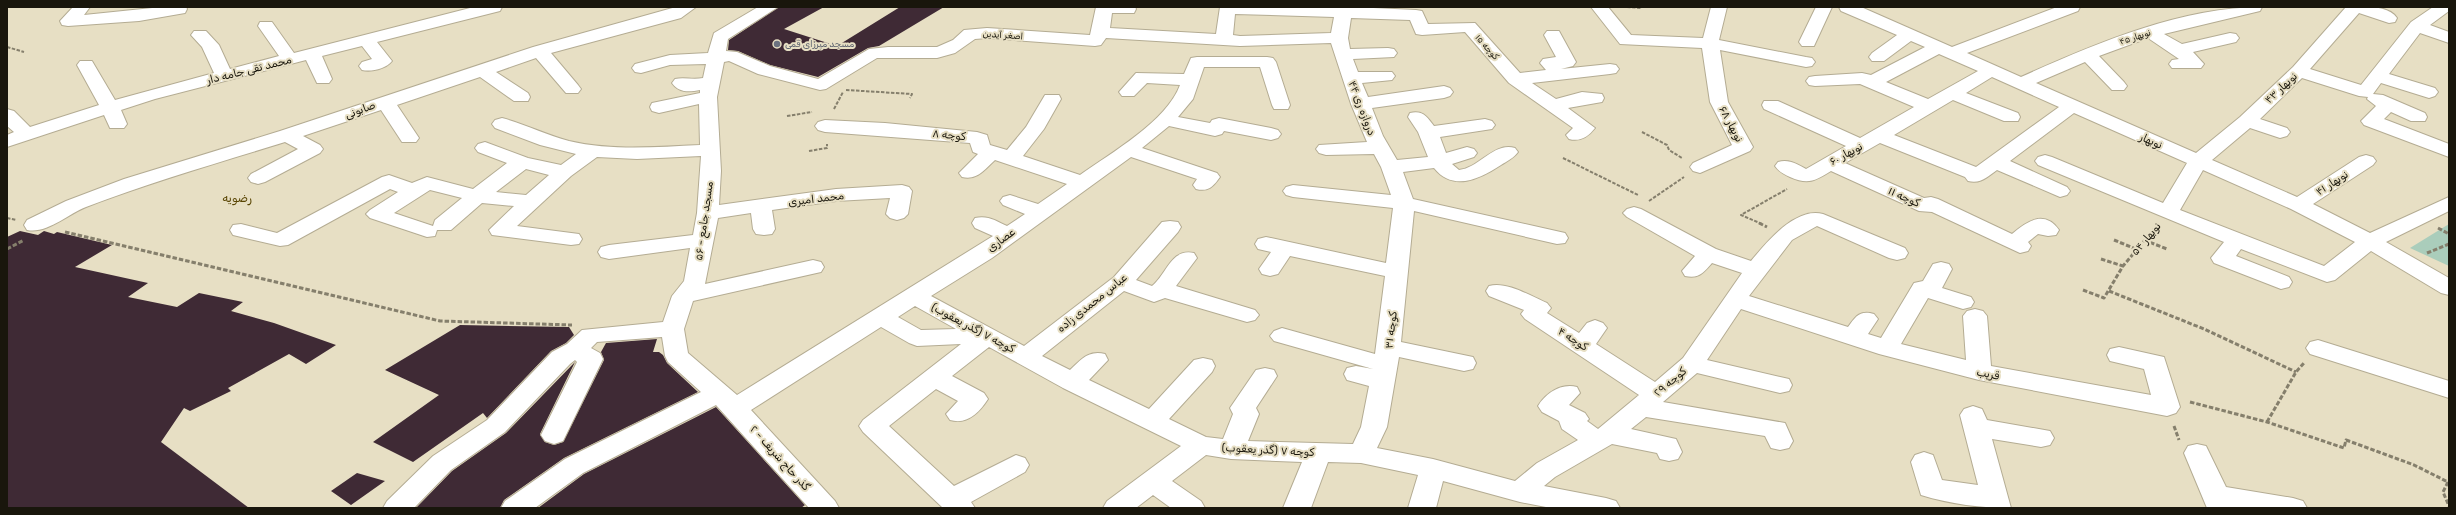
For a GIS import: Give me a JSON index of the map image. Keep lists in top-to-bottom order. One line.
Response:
{"streets":{"street":["اصغر آیدین","نوبهار ۴۵","کوچه ۱۵","محمد تقی جامه دار","نوبهار ۴۳","دروازه ری ۴۴","صابونی","نوبهار ۶۸","کوچه ۸","نوبهار","نوبهار ۶۰","نوبهار ۴۱","کوچه ۱۱","محمد امیری","۵۶ - مسجد جامع","نوبهار ۵۴","عصاری","عباس محمدی زاده","کوچه ۷ (گذر یعقوب)","کوچه ۳۱","کوچه ۴","قریب","کوچه ۲۹","۲ - گذر حاج شریف"]},"crossings":[["نوبهار ۴۵","نوبهار"],["نوبهار ۴۳","نوبهار"],["نوبهار ۴۳","نوبهار ۵۴"],["دروازه ری ۴۴","کوچه ۳۱"],["کوچه ۸","عصاری"],["نوبهار","نوبهار ۶۰"],["نوبهار","نوبهار ۴۱"],["نوبهار","نوبهار ۵۴"],["نوبهار ۶۰","کوچه ۱۱"],["محمد امیری","۵۶ - مسجد جامع"],["۵۶ - مسجد جامع","عصاری"],["۵۶ - مسجد جامع","۲ - گذر حاج شریف"],["عصاری","کوچه ۷ (گذر یعقوب)"],["عصاری","۲ - گذر حاج شریف"],["عباس محمدی زاده","کوچه ۷ (گذر یعقوب)"],["کوچه ۷ (گذر یعقوب)","کوچه ۳۱"],["کوچه ۷ (گذر یعقوب)","کوچه ۲۹"],["کوچه ۴","کوچه ۲۹"],["قریب","کوچه ۲۹"]],"districts":["رضویه"],"places":["مسجد میرزای قمی"]}
